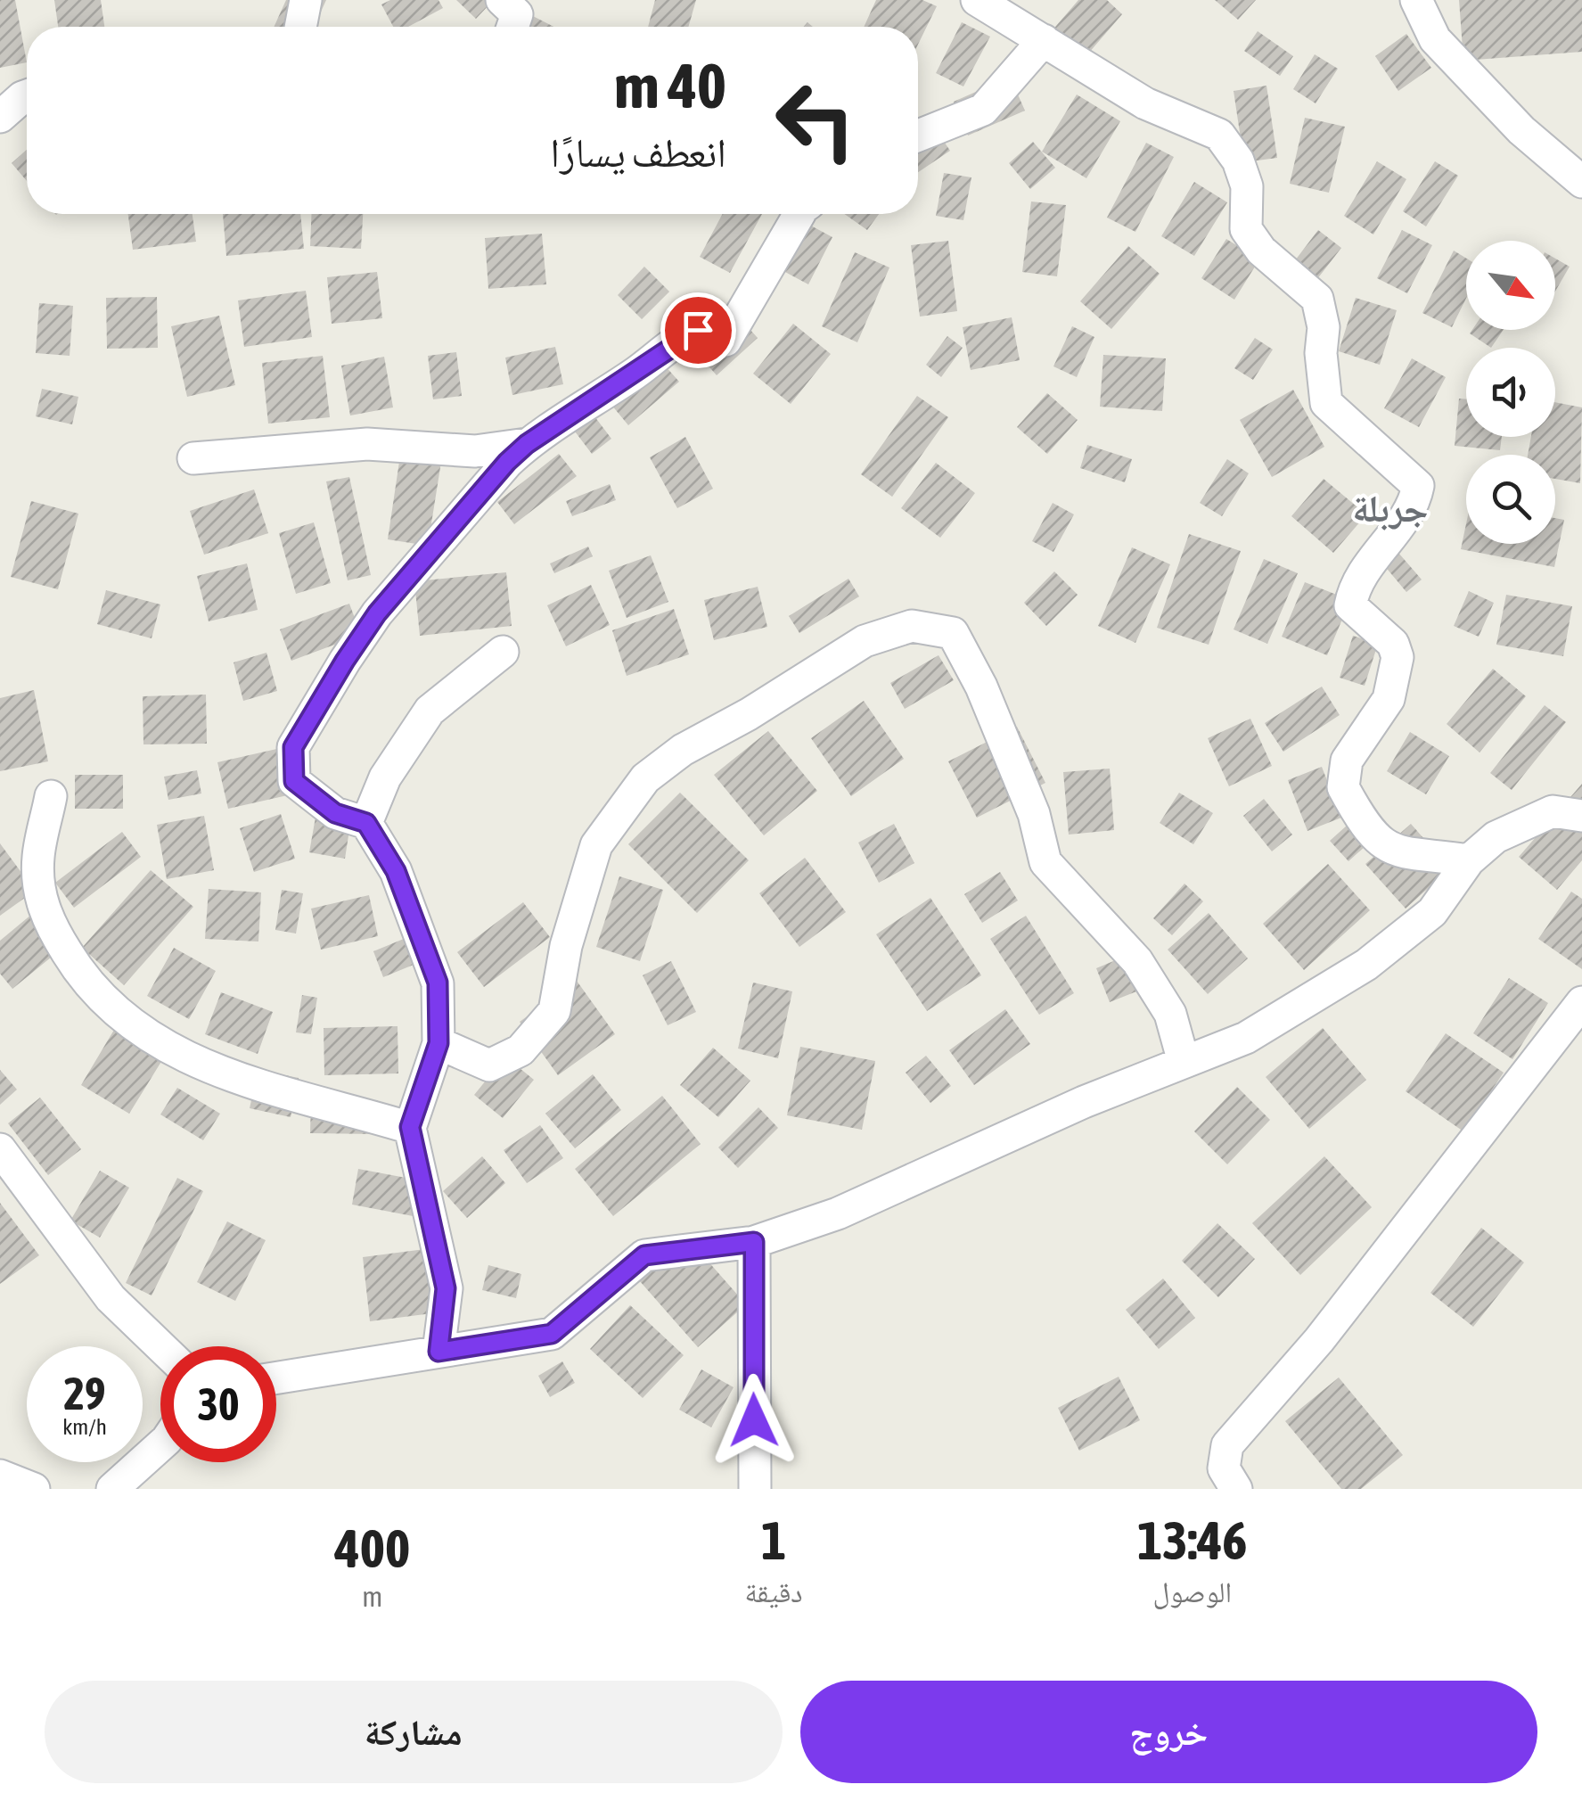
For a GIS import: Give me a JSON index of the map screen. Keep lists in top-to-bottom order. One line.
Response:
{"districts":["جربلة"],"north":"bottom right","page":{"turn":["40 m","انعطف يسارًا"],"speed":"29 km/h","limit":"30","eta":["13:46","الوصول","1","دقيقة","400","m"],"buttons":["خروج","مشاركة"]}}
